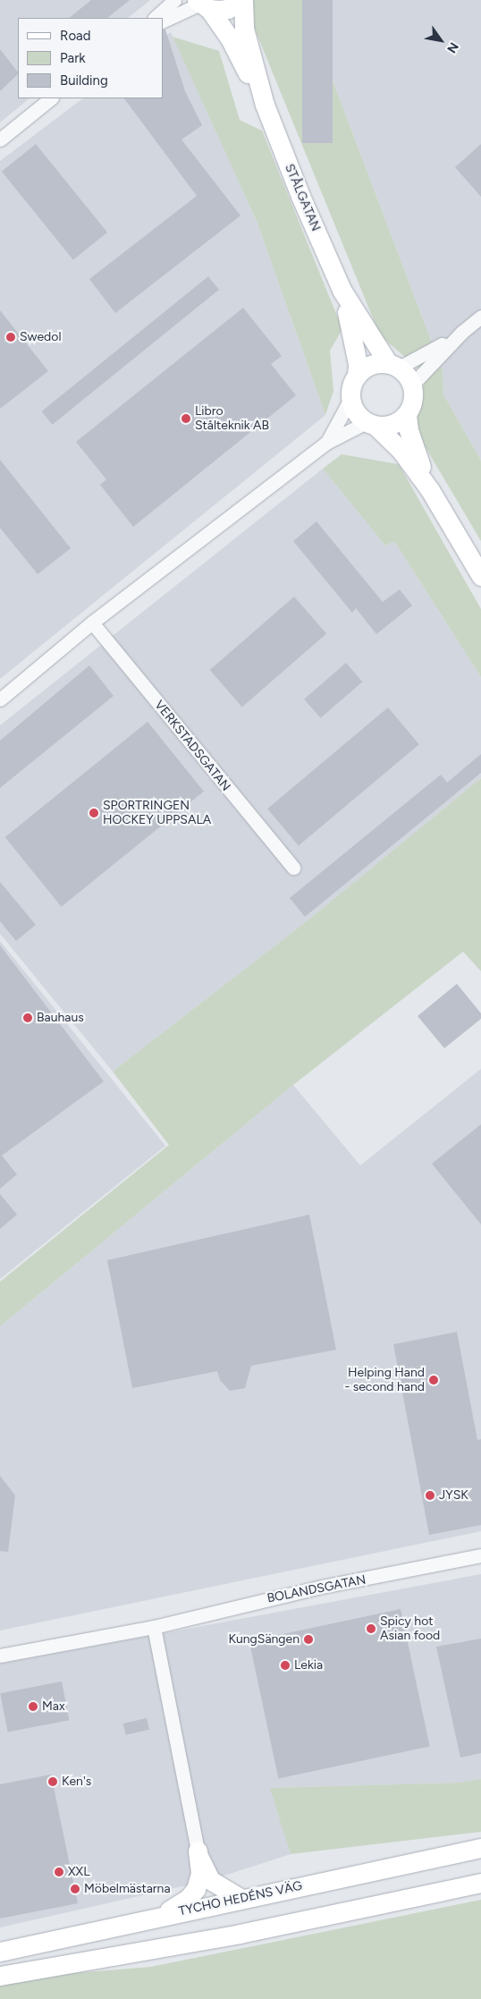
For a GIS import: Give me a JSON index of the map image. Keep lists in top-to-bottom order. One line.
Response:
{"streets":{"main road":["STÅLGATAN","TYCHO HEDÉNS VÄG"],"street":["VERKSTADSGATAN","BOLANDSGATAN"]},"places":["Swedol","Libro Stålteknik AB","SPORTRINGEN HOCKEY UPPSALA","Bauhaus","Helping Hand - second hand","JYSK","Spicy hot Asian food","KungSängen","Lekia","Max","Ken's","XXL","Möbelmästarna"],"legend":["Road","Park","Building"],"north":"bottom right"}
